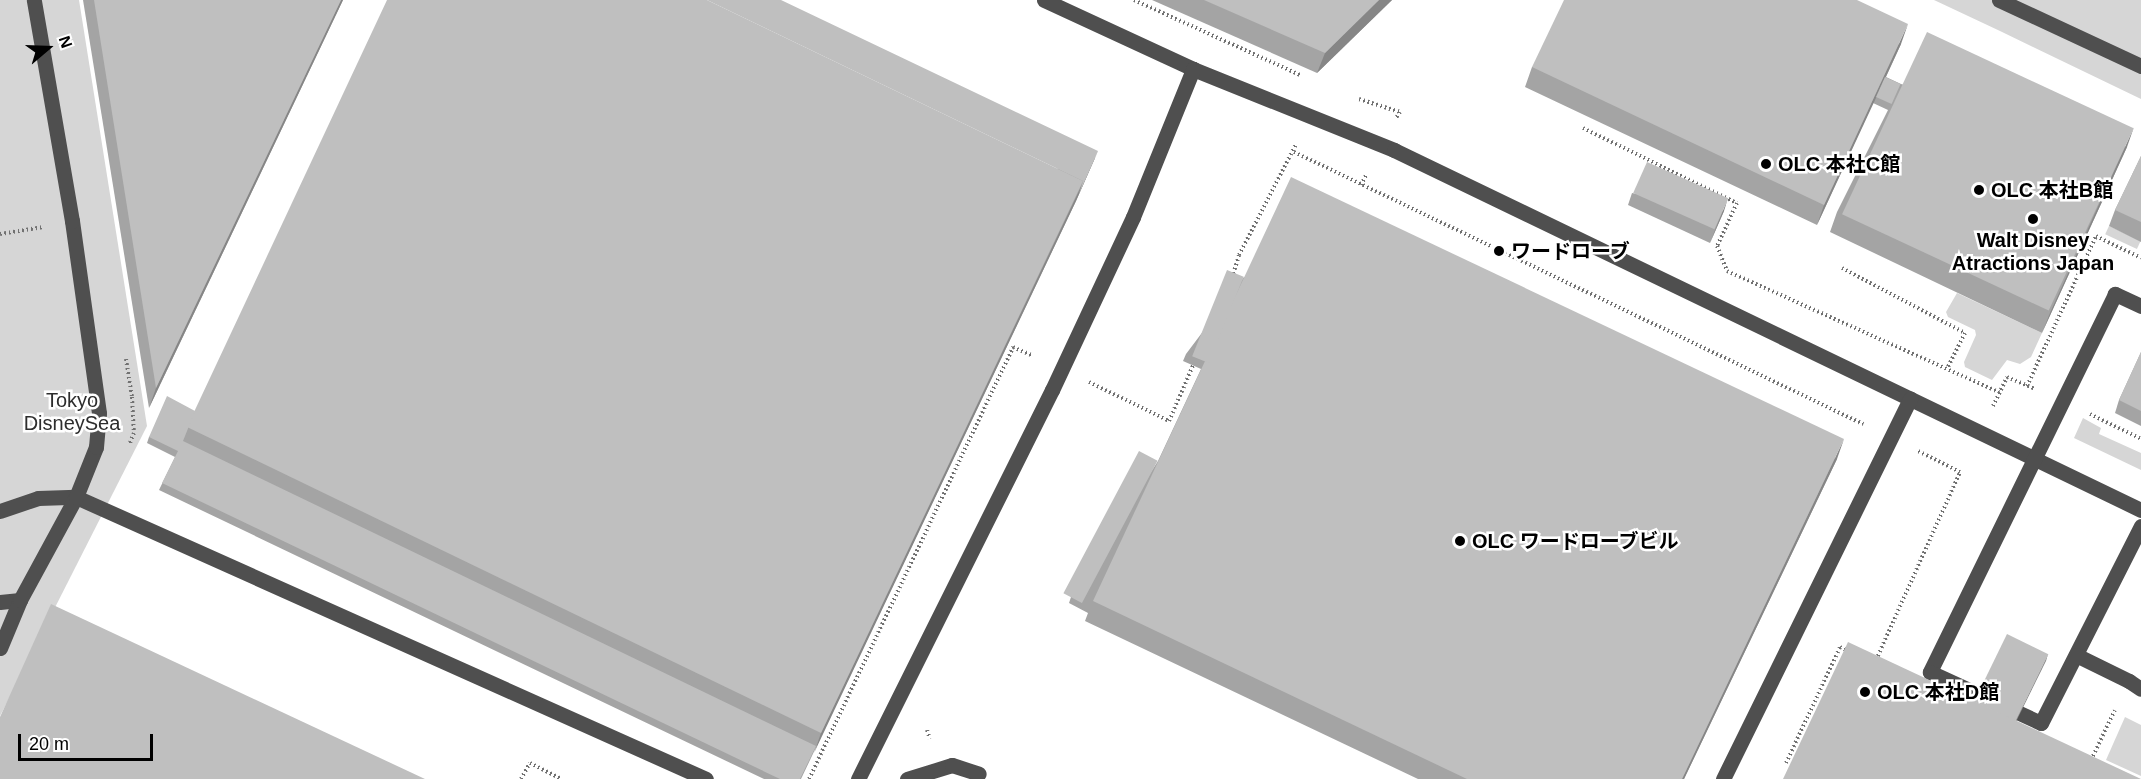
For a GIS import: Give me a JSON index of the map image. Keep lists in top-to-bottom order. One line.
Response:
{"parks":["Tokyo DisneySea"],"places":["OLC 本社C館","OLC 本社B館","Walt Disney Atractions Japan","ワードローブ","OLC ワードローブビル","OLC 本社D館"],"scale_bar":"20 m","north":"right"}
